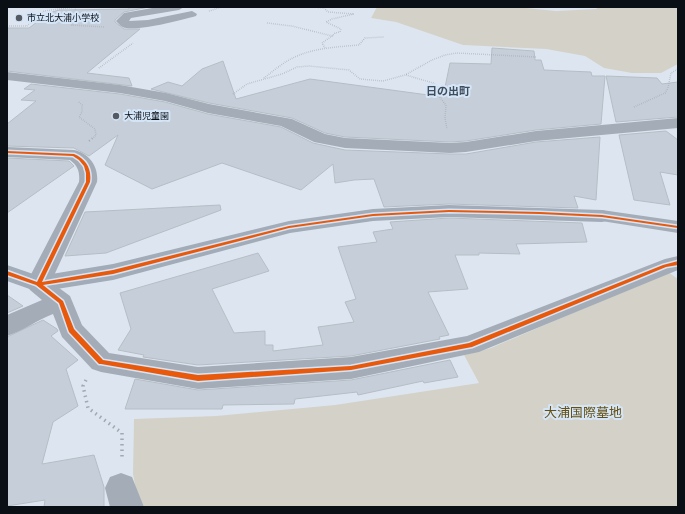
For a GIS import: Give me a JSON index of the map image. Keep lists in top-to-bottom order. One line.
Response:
{"districts":["日の出町"],"parks":["大浦国際墓地"],"places":["市立北大浦小学校","大浦児童園"]}
